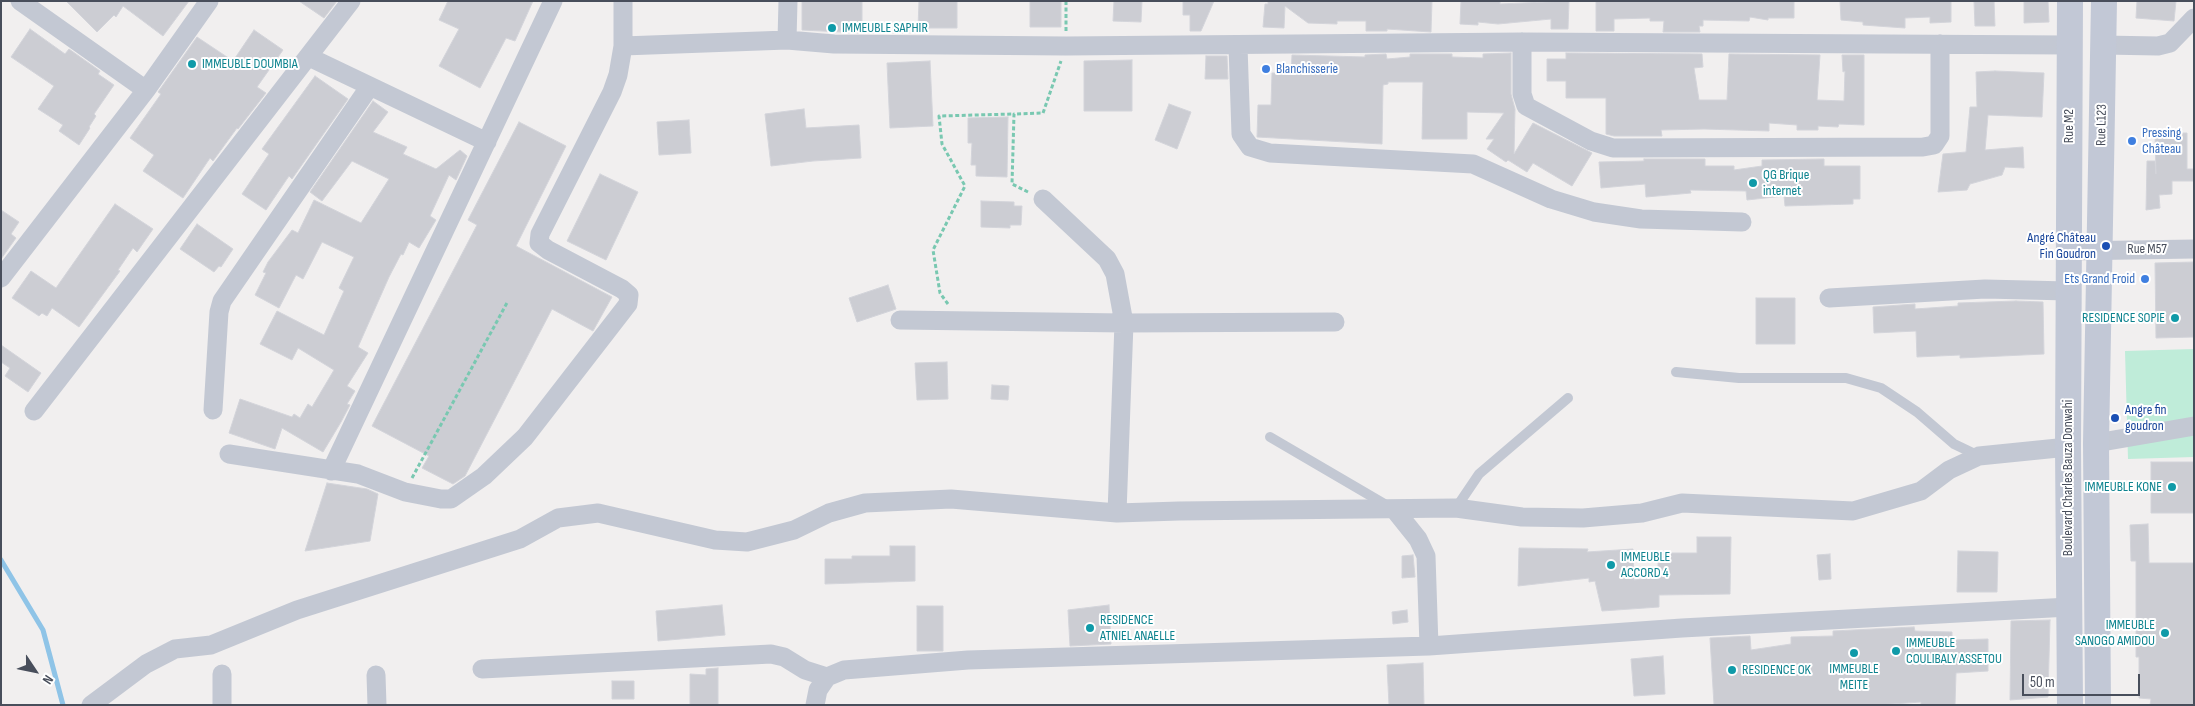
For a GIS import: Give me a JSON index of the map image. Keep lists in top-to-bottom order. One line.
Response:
{"streets":{"main road":["Rue L123","Rue M2","Boulevard Charles Bauza Donwahi"],"street":["Rue M57"]},"crossings":[["Rue L123","Rue M57"],["Rue L123","Boulevard Charles Bauza Donwahi"],["Rue M2","Rue M57"],["Rue M2","Boulevard Charles Bauza Donwahi"],["Rue M57","Boulevard Charles Bauza Donwahi"]],"places":["IMMEUBLE SAPHIR","IMMEUBLE DOUMBIA","Blanchisserie","Pressing Château","QG Brique internet","Angré Château Fin Goudron","Ets Grand Froid","RESIDENCE SOPIE","Angre fin goudron","IMMEUBLE KONE","IMMEUBLE ACCORD 4","RESIDENCE ATNIEL ANAELLE","IMMEUBLE SANOGO AMIDOU","IMMEUBLE COULIBALY ASSETOU","IMMEUBLE MEITE","RESIDENCE OK"],"scale_bar":"50 m","north":"bottom right"}
